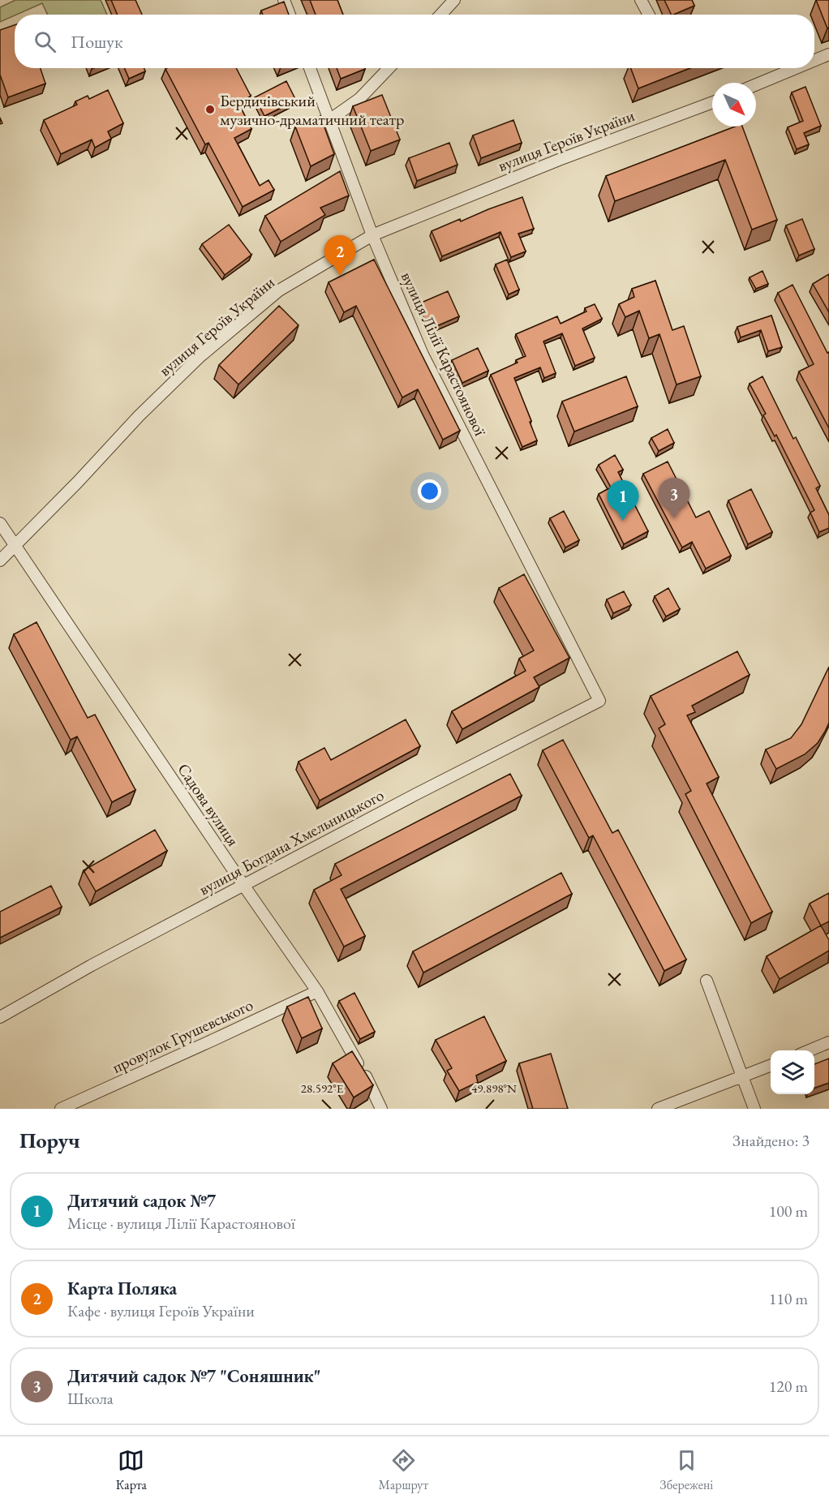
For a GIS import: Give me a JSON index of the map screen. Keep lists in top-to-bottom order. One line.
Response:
{"streets":{"street":["вулиця Героїв України","вулиця Лілії Карастоянової","Садова вулиця","вулиця Богдана Хмельницького","провулок Грушевського"]},"crossings":[["вулиця Героїв України","вулиця Лілії Карастоянової"],["вулиця Героїв України","Садова вулиця"],["вулиця Лілії Карастоянової","вулиця Богдана Хмельницького"],["Садова вулиця","вулиця Богдана Хмельницького"],["Садова вулиця","провулок Грушевського"]],"places":["Бердичівський музично-драматичний театр"],"north":"bottom right","page":{"search":"Пошук","pins":["2","3","1"],"heading":["Поруч","Знайдено: 3"],"list":[{"mark":"1","name":"Дитячий садок №7","note":"Місце · вулиця Лілії Карастоянової","value":"100 m"},{"mark":"2","name":"Карта Поляка","note":"Кафе · вулиця Героїв України","value":"110 m"},{"mark":"3","name":"Дитячий садок №7 \"Соняшник\"","note":"Школа","value":"120 m"}],"nav":["Карта","Маршрут","Збережені"]},"coordinates":["49.898°N","28.592°E"]}
